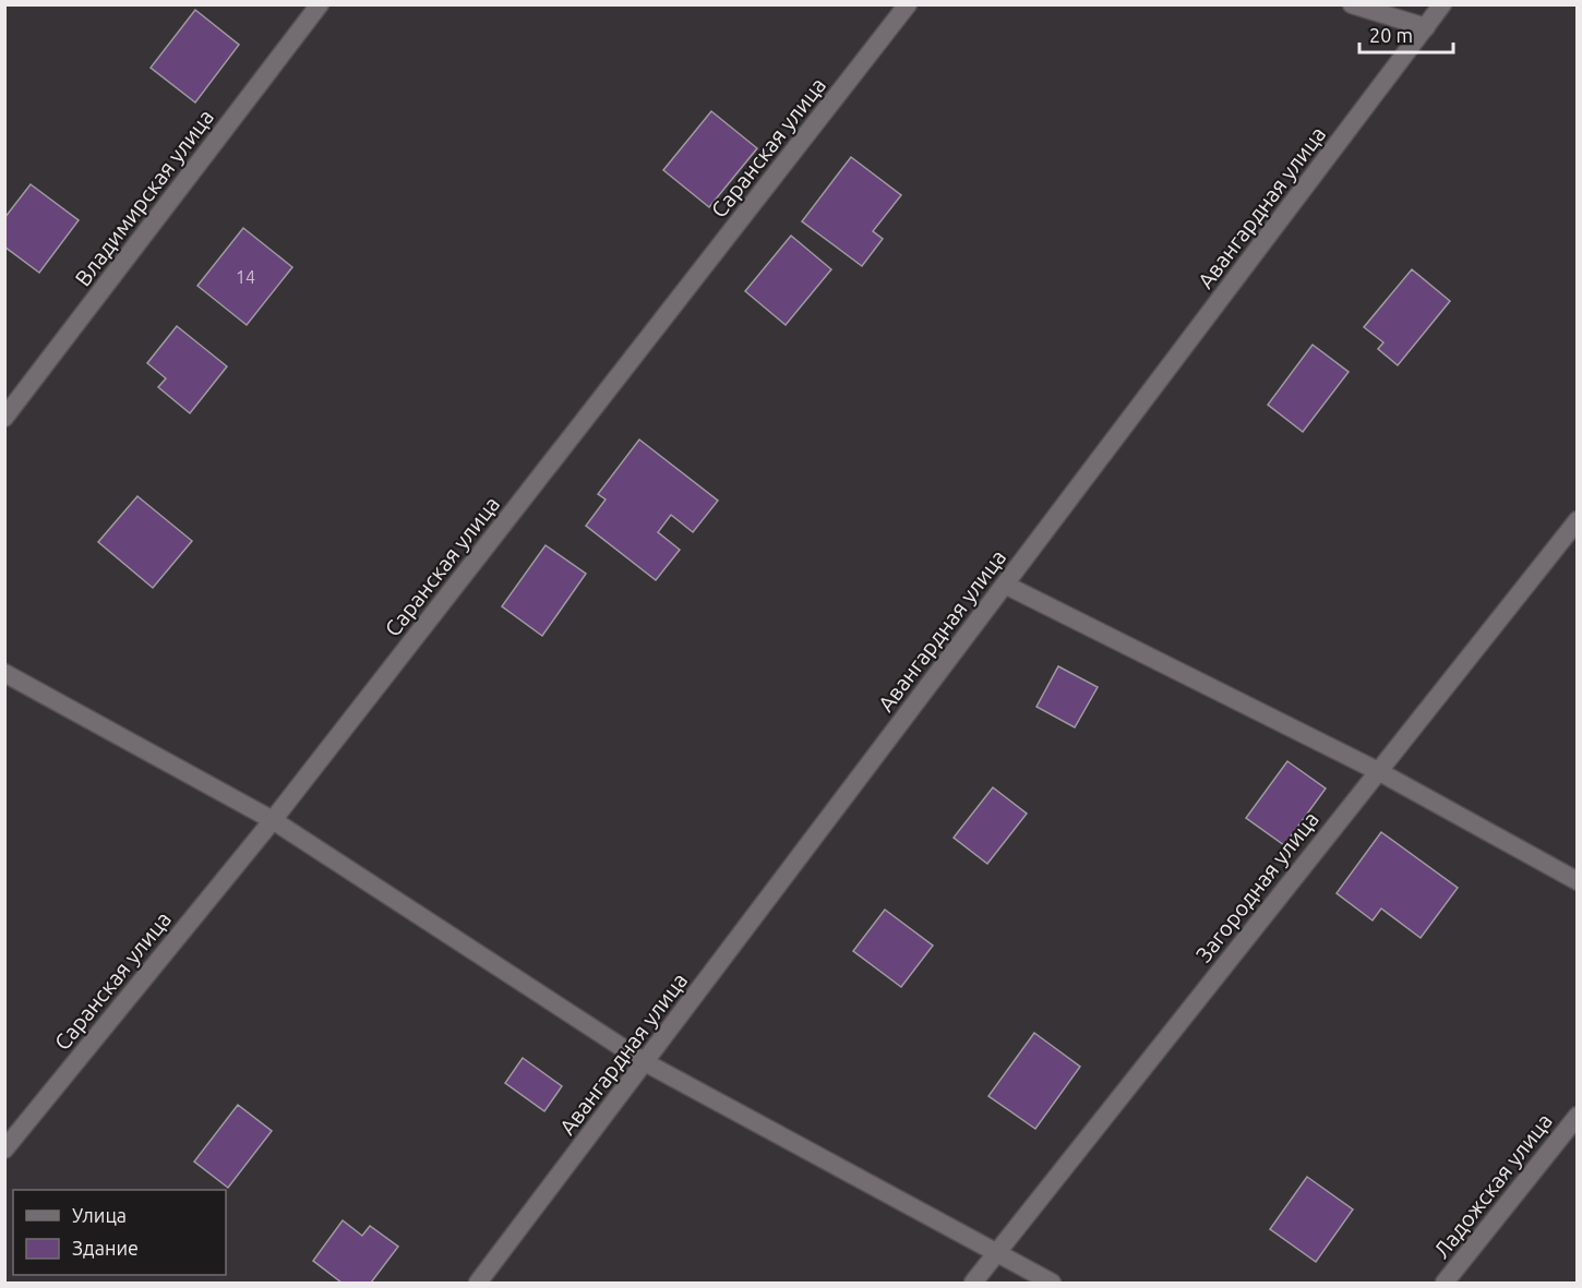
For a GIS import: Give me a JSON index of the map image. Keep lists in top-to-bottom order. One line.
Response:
{"streets":{"street":["Саранская улица","Владимирская улица","Авангардная улица","Загородная улица","Ладожская улица"]},"house_numbers":["14"],"legend":["Улица","Здание"],"scale_bar":"20 m"}
